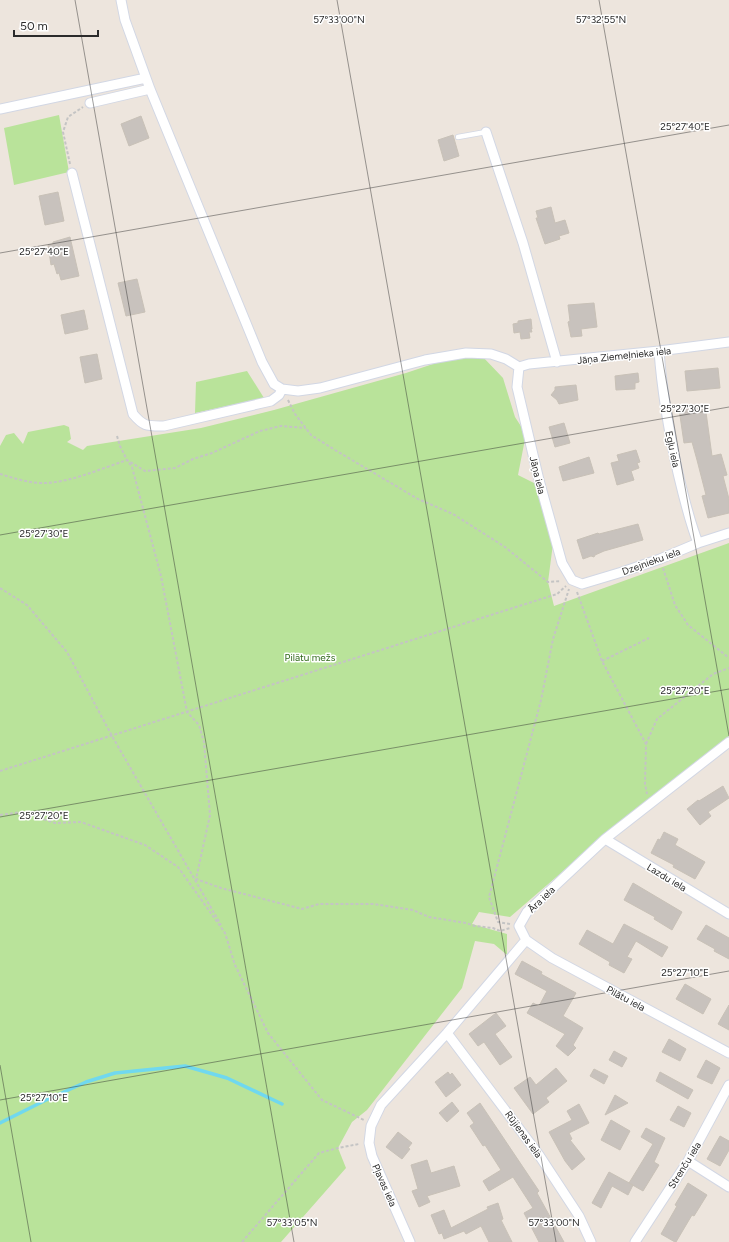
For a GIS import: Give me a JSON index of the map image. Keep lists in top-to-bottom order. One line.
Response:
{"streets":{"street":["Jāņa Ziemeļnieka iela","Egļu iela","Jāņa iela","Dzejnieku iela","Lazdu iela","Āra iela","Pilātu iela","Rūjienas iela","Strenču iela","Pļavas iela"]},"crossings":[["Jāņa Ziemeļnieka iela","Egļu iela"],["Jāņa Ziemeļnieka iela","Jāņa iela"],["Egļu iela","Dzejnieku iela"],["Jāņa iela","Dzejnieku iela"],["Lazdu iela","Āra iela"]],"parks":["Pilātu mežs"],"scale_bar":"50 m","coordinates":["57°33'00\"N","57°32'55\"N","25°27'40\"E","25°27'30\"E","25°27'20\"E","25°27'10\"E","57°33'05\"N"]}
